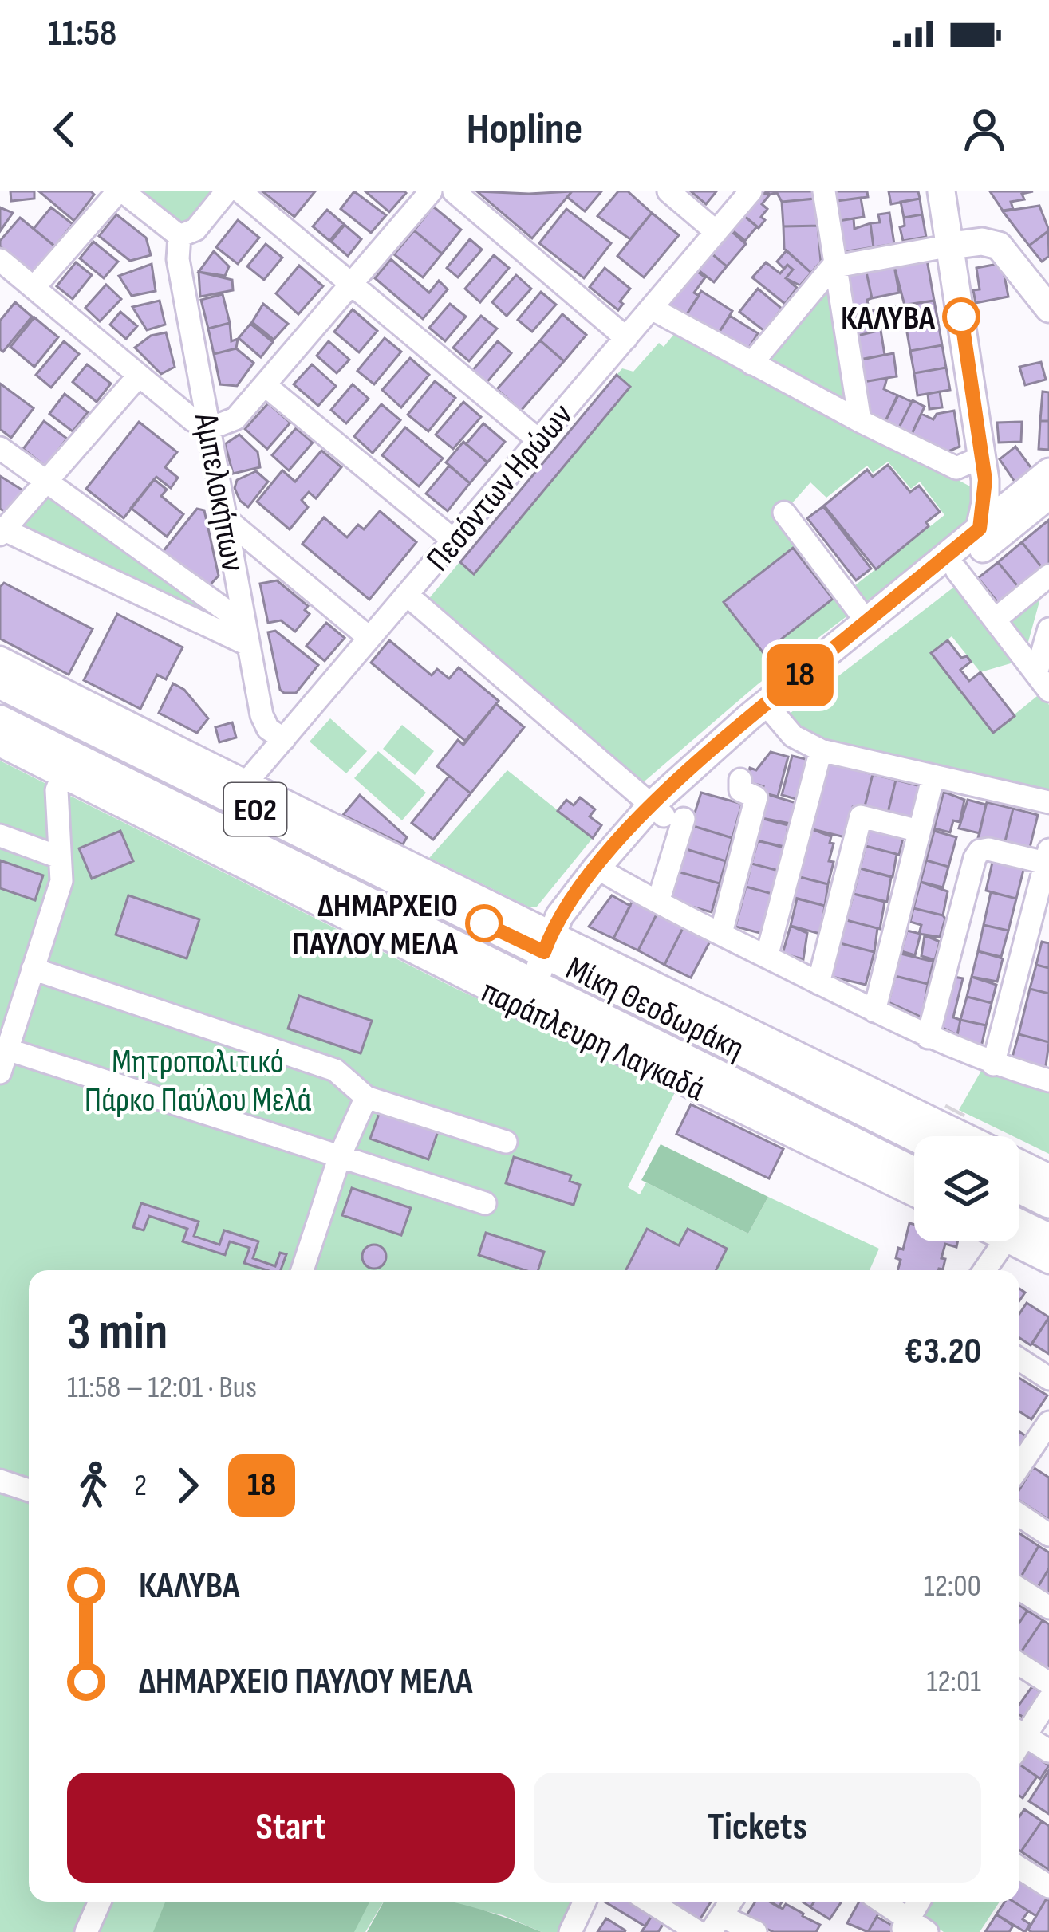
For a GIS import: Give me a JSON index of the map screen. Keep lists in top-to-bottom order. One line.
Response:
{"streets":{"highway":["ΕΟ2","Μίκη Θεοδωράκη"],"street":["Πεσόντων Ηρώων","Αμπελοκήπων","παράπλευρη Λαγκαδά"]},"crossings":[["Πεσόντων Ηρώων","Αμπελοκήπων"],["Μίκη Θεοδωράκη","παράπλευρη Λαγκαδά"]],"parks":["Μητροπολιτικό Πάρκο Παύλου Μελά"],"places":["ΚΑΛΥΒΑ","ΔΗΜΑΡΧΕΙΟ ΠΑΥΛΟΥ ΜΕΛΑ"],"lines":["bus line 18"],"page":{"status":"11:58","header":"Hopline","on_map":"18","heading":["3 min","11:58 – 12:01 · Bus","€3.20"],"legs":["2","18"],"list":[{"name":"ΚΑΛΥΒΑ","value":"12:00"},{"name":"ΔΗΜΑΡΧΕΙΟ ΠΑΥΛΟΥ ΜΕΛΑ","value":"12:01"}],"buttons":["Start","Tickets"]}}
